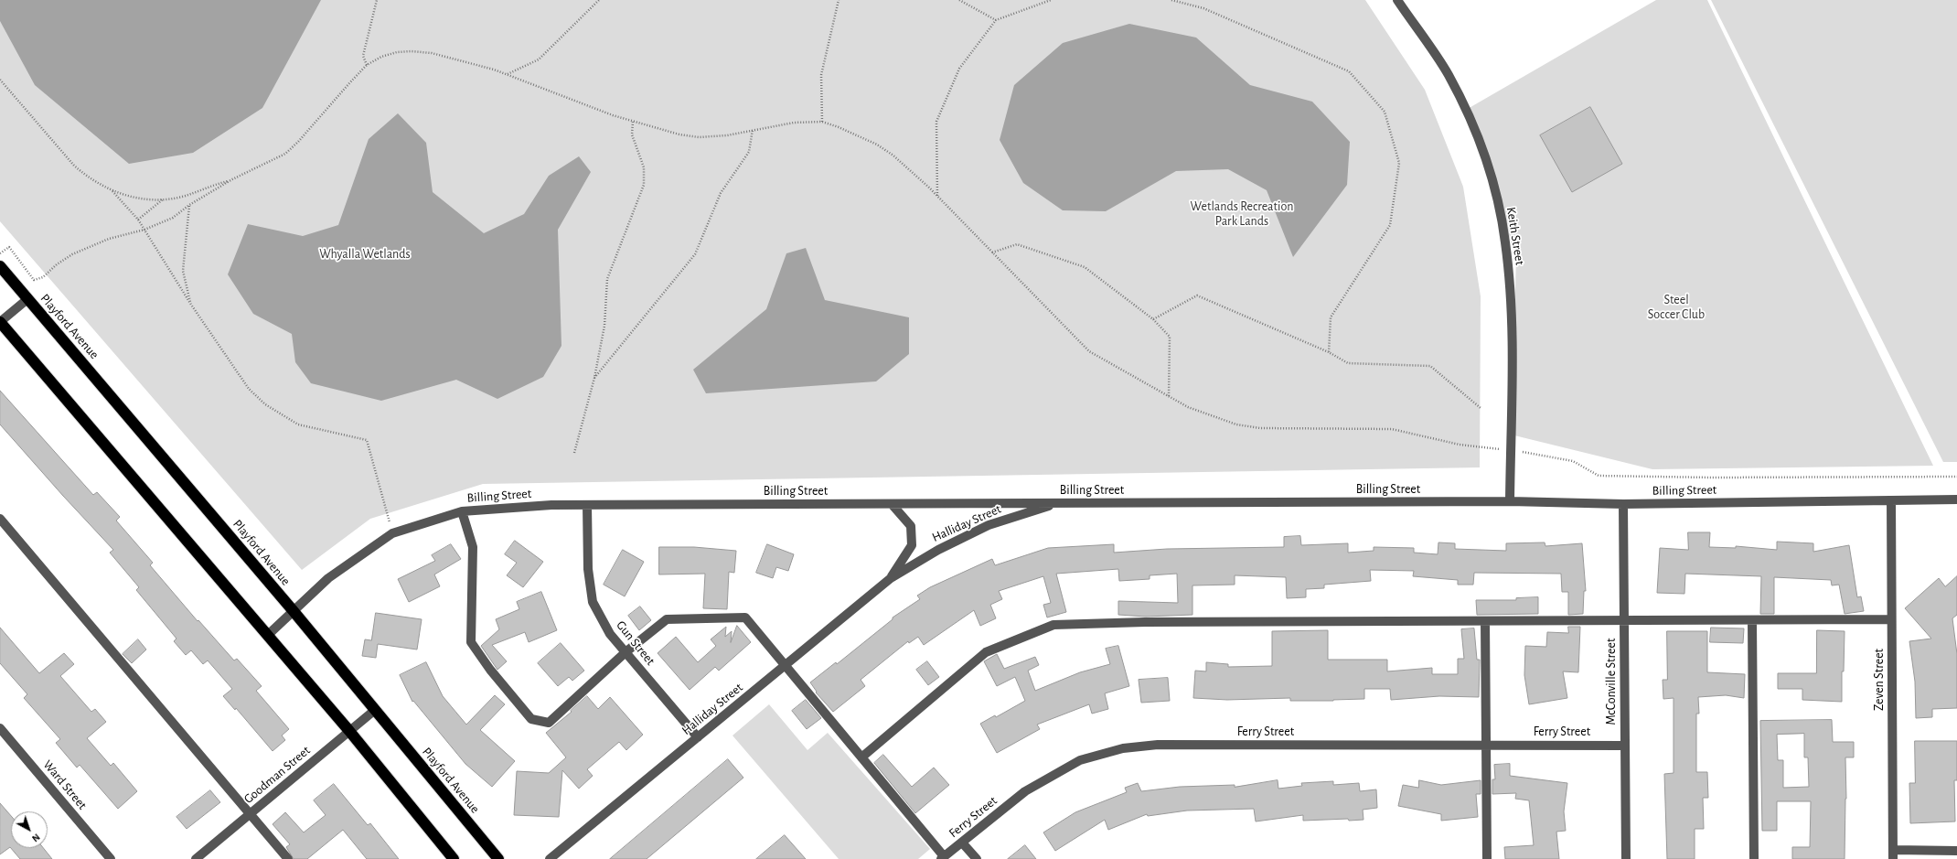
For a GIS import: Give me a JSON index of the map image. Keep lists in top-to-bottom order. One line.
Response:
{"streets":{"highway":["Playford Avenue"],"street":["Keith Street","Billing Street","Halliday Street","Gun Street","Zeven Street","McConville Street","Ferry Street","Goodman Street","Ward Street"]},"crossings":[["Keith Street","Billing Street"],["Playford Avenue","Billing Street"],["Playford Avenue","Goodman Street"],["Billing Street","Halliday Street"],["Billing Street","Gun Street"],["Billing Street","Zeven Street"],["Billing Street","McConville Street"],["Halliday Street","Gun Street"],["McConville Street","Ferry Street"]],"parks":["Wetlands Recreation Park Lands","Whyalla Wetlands","Steel Soccer Club"],"north":"bottom right"}
